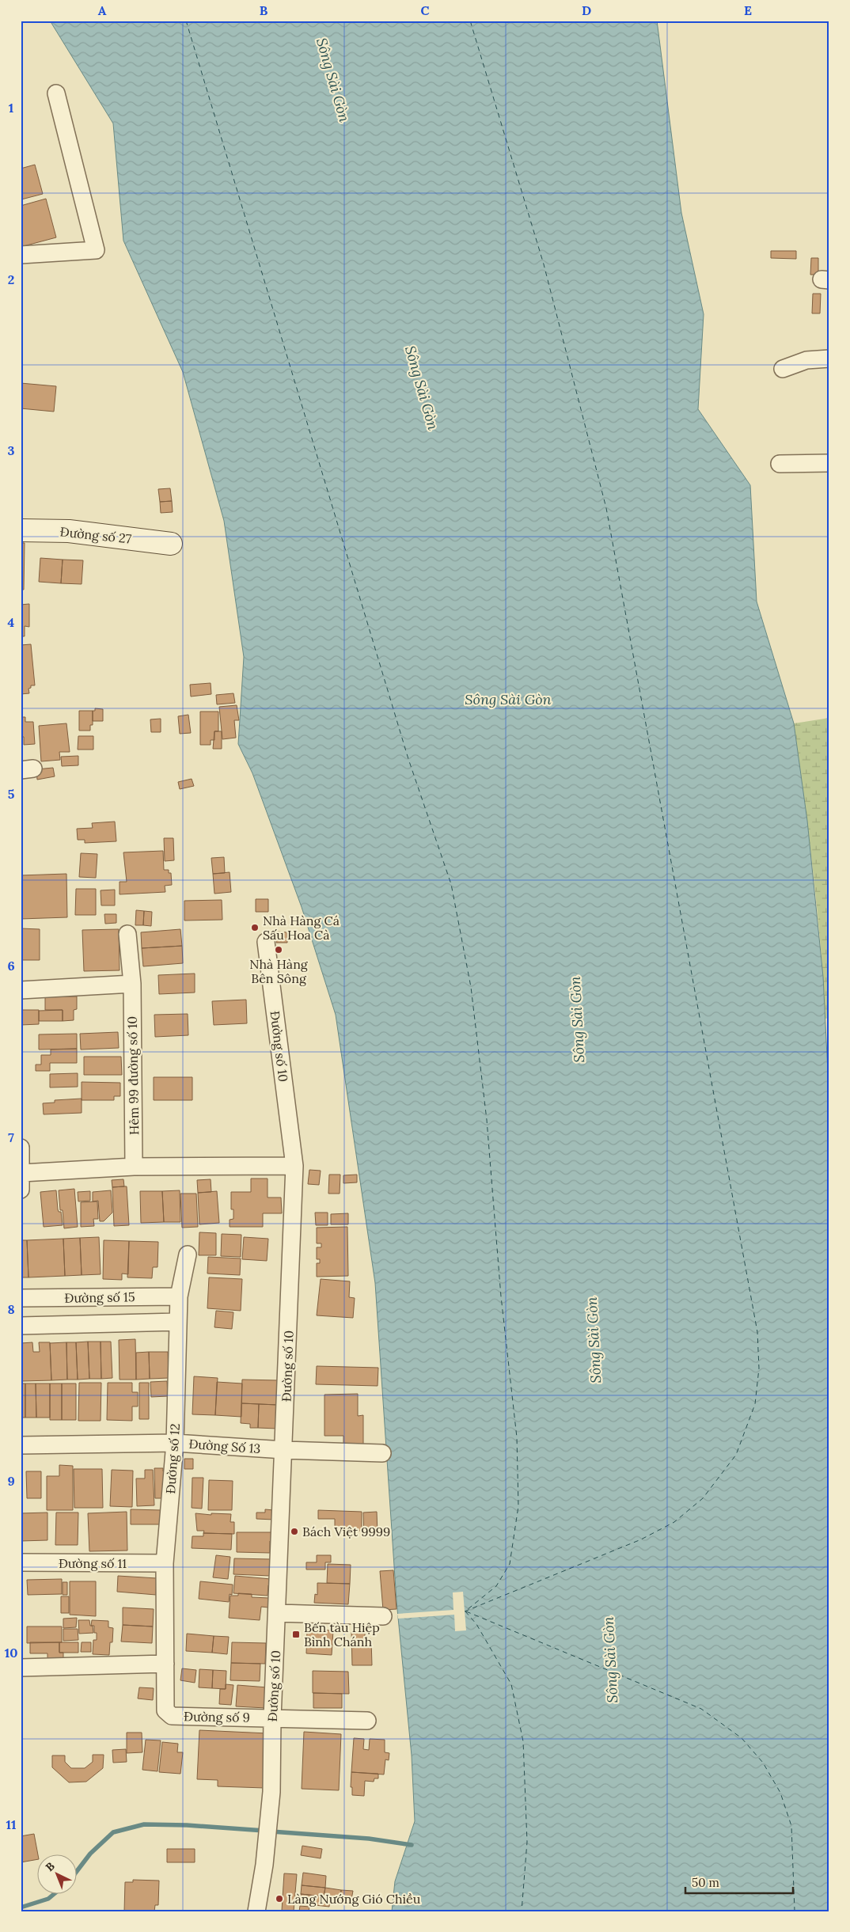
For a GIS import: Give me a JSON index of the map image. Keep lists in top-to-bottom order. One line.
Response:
{"streets":{"street":["Đường số 27","Đường số 10","Hẻm 99 đường số 10","Đường số 15","Đường Số 13","Đường số 12","Đường số 11","Đường số 9"]},"crossings":[["Đường số 10","Đường Số 13"],["Đường số 10","Đường số 9"],["Đường số 15","Đường số 12"],["Đường Số 13","Đường số 12"],["Đường số 12","Đường số 11"],["Đường số 12","Đường số 9"]],"water":["Sông Sài Gòn"],"places":{"other":["Nhà Hàng Cá Sấu Hoa Cà","Nhà Hàng Bên Sông","Bách Việt 9999","Làng Nướng Gió Chiều"],"transit":["Bến tàu Hiệp Bình Chánh"]},"scale_bar":"50 m","north":"top left","grid":{"columns":["A","B","C","D","E"],"rows":["1","2","3","4","5","6","7","8","9","10","11"]}}
